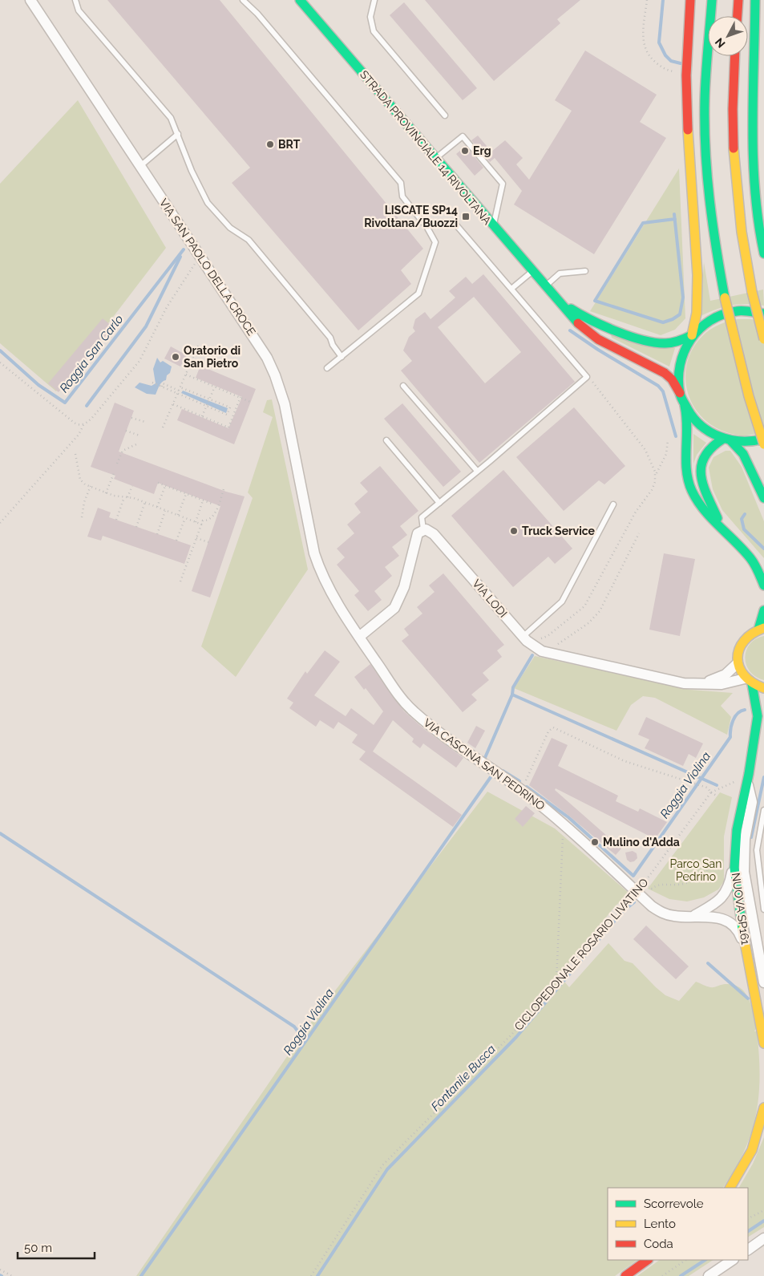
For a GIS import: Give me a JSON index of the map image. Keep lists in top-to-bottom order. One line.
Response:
{"streets":{"main road":["STRADA PROVINCIALE 14 RIVOLTANA","NUOVA SP161"],"street":["VIA SAN PAOLO DELLA CROCE","VIA LODI","VIA CASCINA SAN PEDRINO"],"path":["CICLOPEDONALE ROSARIO LIVATINO"]},"crossings":[["VIA SAN PAOLO DELLA CROCE","VIA CASCINA SAN PEDRINO"],["VIA LODI","NUOVA SP161"],["VIA CASCINA SAN PEDRINO","NUOVA SP161"],["VIA CASCINA SAN PEDRINO","CICLOPEDONALE ROSARIO LIVATINO"]],"water":["Roggia San Carlo","Roggia Violina","Fontanile Busca"],"parks":["Parco San Pedrino"],"places":{"other":["BRT","Erg","Oratorio di San Pietro","Truck Service","Mulino d'Adda"],"transit":["LISCATE SP14 Rivoltana/Buozzi"]},"legend":["Scorrevole","Lento","Coda"],"scale_bar":"50 m","north":"bottom left"}
